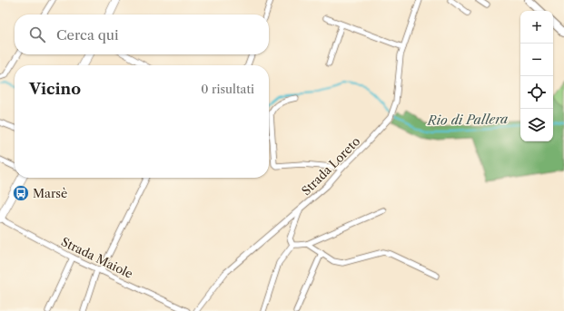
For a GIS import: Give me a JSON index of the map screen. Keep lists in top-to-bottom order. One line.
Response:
{"streets":{"street":["Strada Loreto","Strada Maiole"]},"water":["Rio di Pallera"],"places":{"bus stop":["Marsè"]},"page":{"map_buttons":["+","−"],"search":"Cerca qui","heading":["Vicino","0 risultati"]}}
